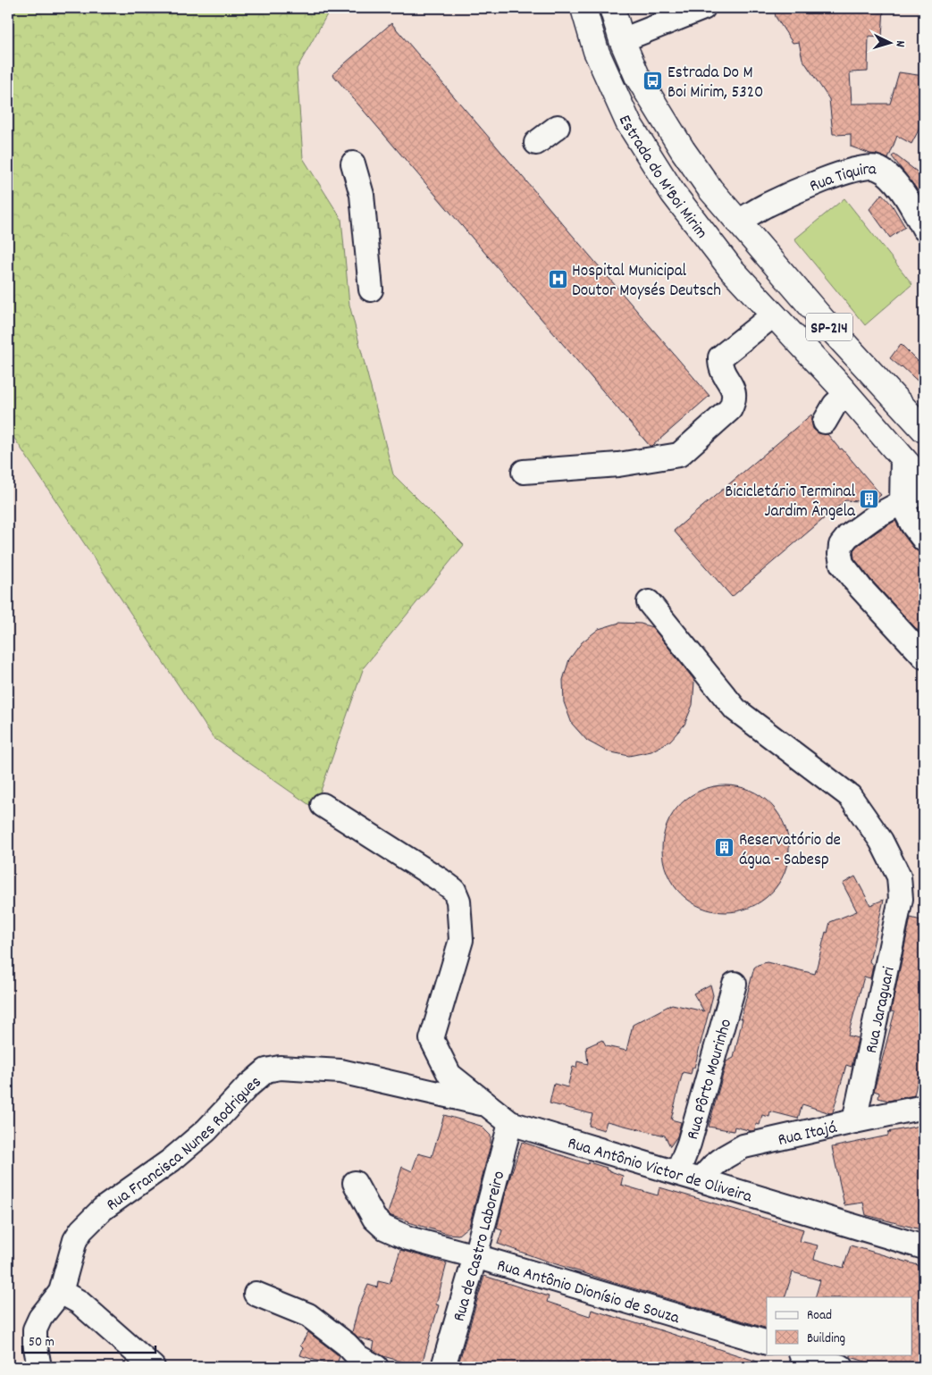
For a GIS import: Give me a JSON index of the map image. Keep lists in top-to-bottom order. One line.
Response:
{"streets":{"main road":["Estrada do M'Boi Mirim","SP-214"],"street":["Rua Tiquira","Rua Jaraguari","Rua Pôrto Mourinho","Rua Itajá","Rua Francisca Nunes Rodrigues","Rua Antônio Victor de Oliveira","Rua de Castro Laboreiro","Rua Antônio Dionísio de Souza"]},"crossings":[["Estrada do M'Boi Mirim","Rua Tiquira"],["Rua Jaraguari","Rua Itajá"],["Rua Pôrto Mourinho","Rua Antônio Victor de Oliveira"],["Rua Itajá","Rua Antônio Victor de Oliveira"],["Rua Francisca Nunes Rodrigues","Rua Antônio Victor de Oliveira"],["Rua Antônio Victor de Oliveira","Rua de Castro Laboreiro"],["Rua de Castro Laboreiro","Rua Antônio Dionísio de Souza"]],"places":{"bus stop":["Estrada Do M Boi Mirim, 5320"],"hospital":["Hospital Municipal Doutor Moysés Deutsch"],"building":["Bicicletário Terminal Jardim Ângela","Reservatório de água - Sabesp"]},"legend":["Road","Building"],"scale_bar":"50 m","north":"right"}
